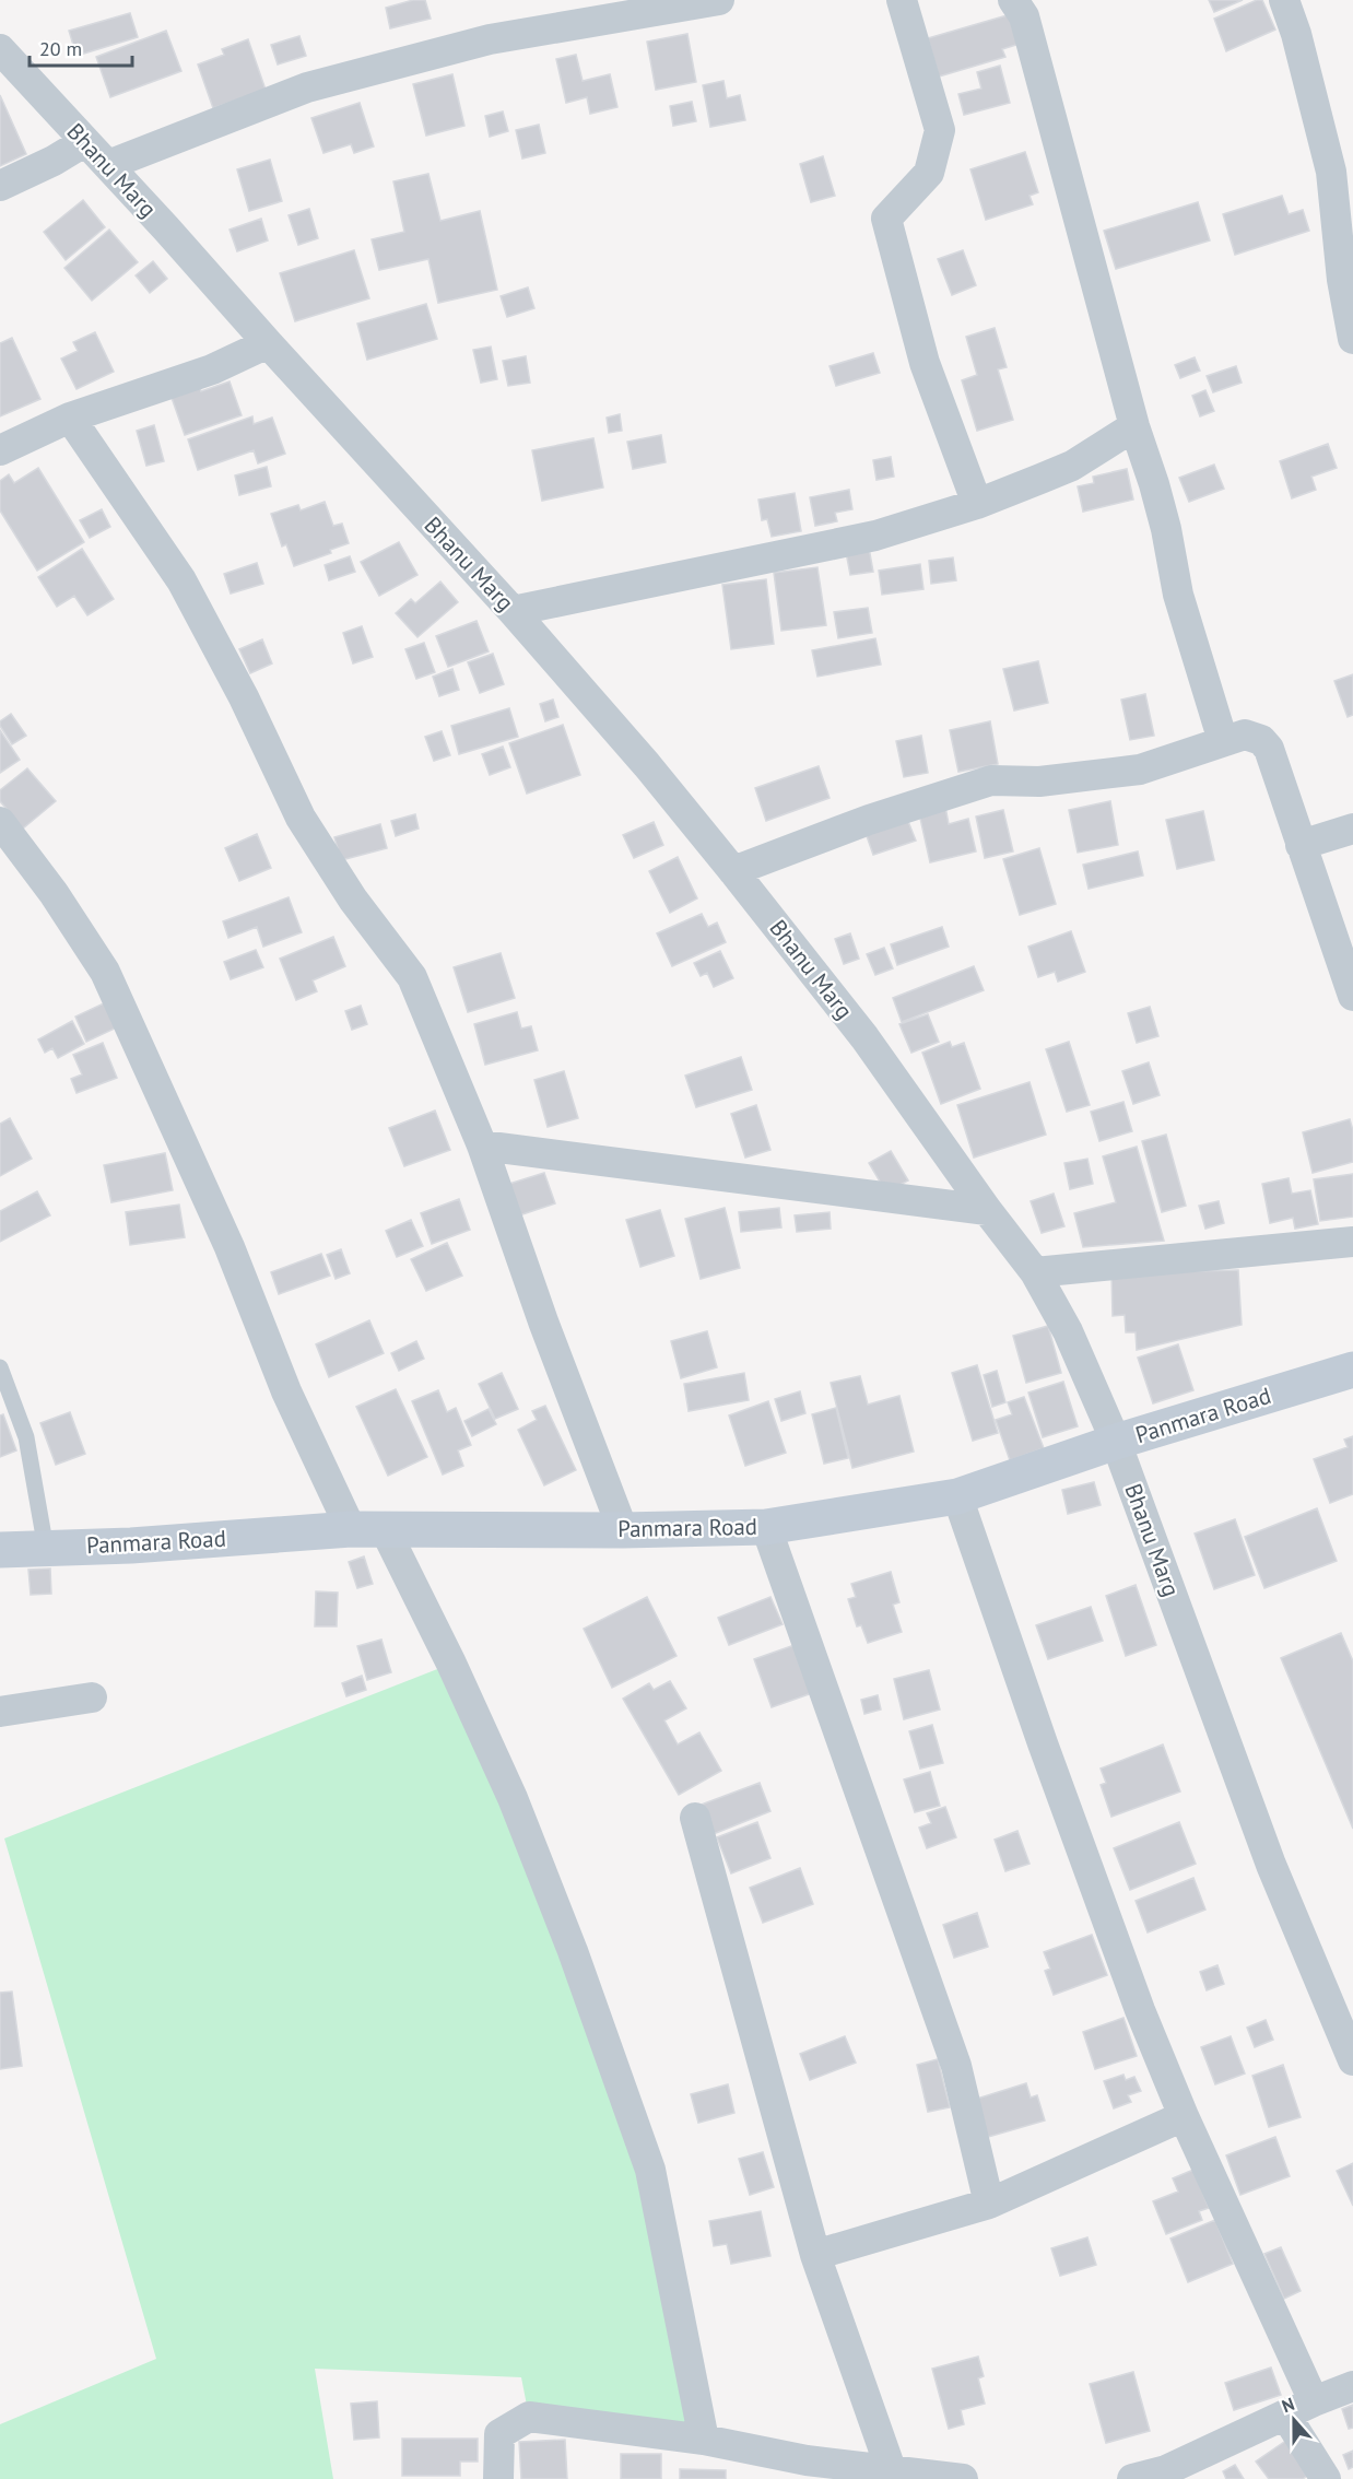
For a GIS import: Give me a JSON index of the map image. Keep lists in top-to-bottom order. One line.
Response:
{"streets":{"street":["Bhanu Marg","Panmara Road"]},"crossings":[["Bhanu Marg","Panmara Road"]],"scale_bar":"20 m","north":"top"}
